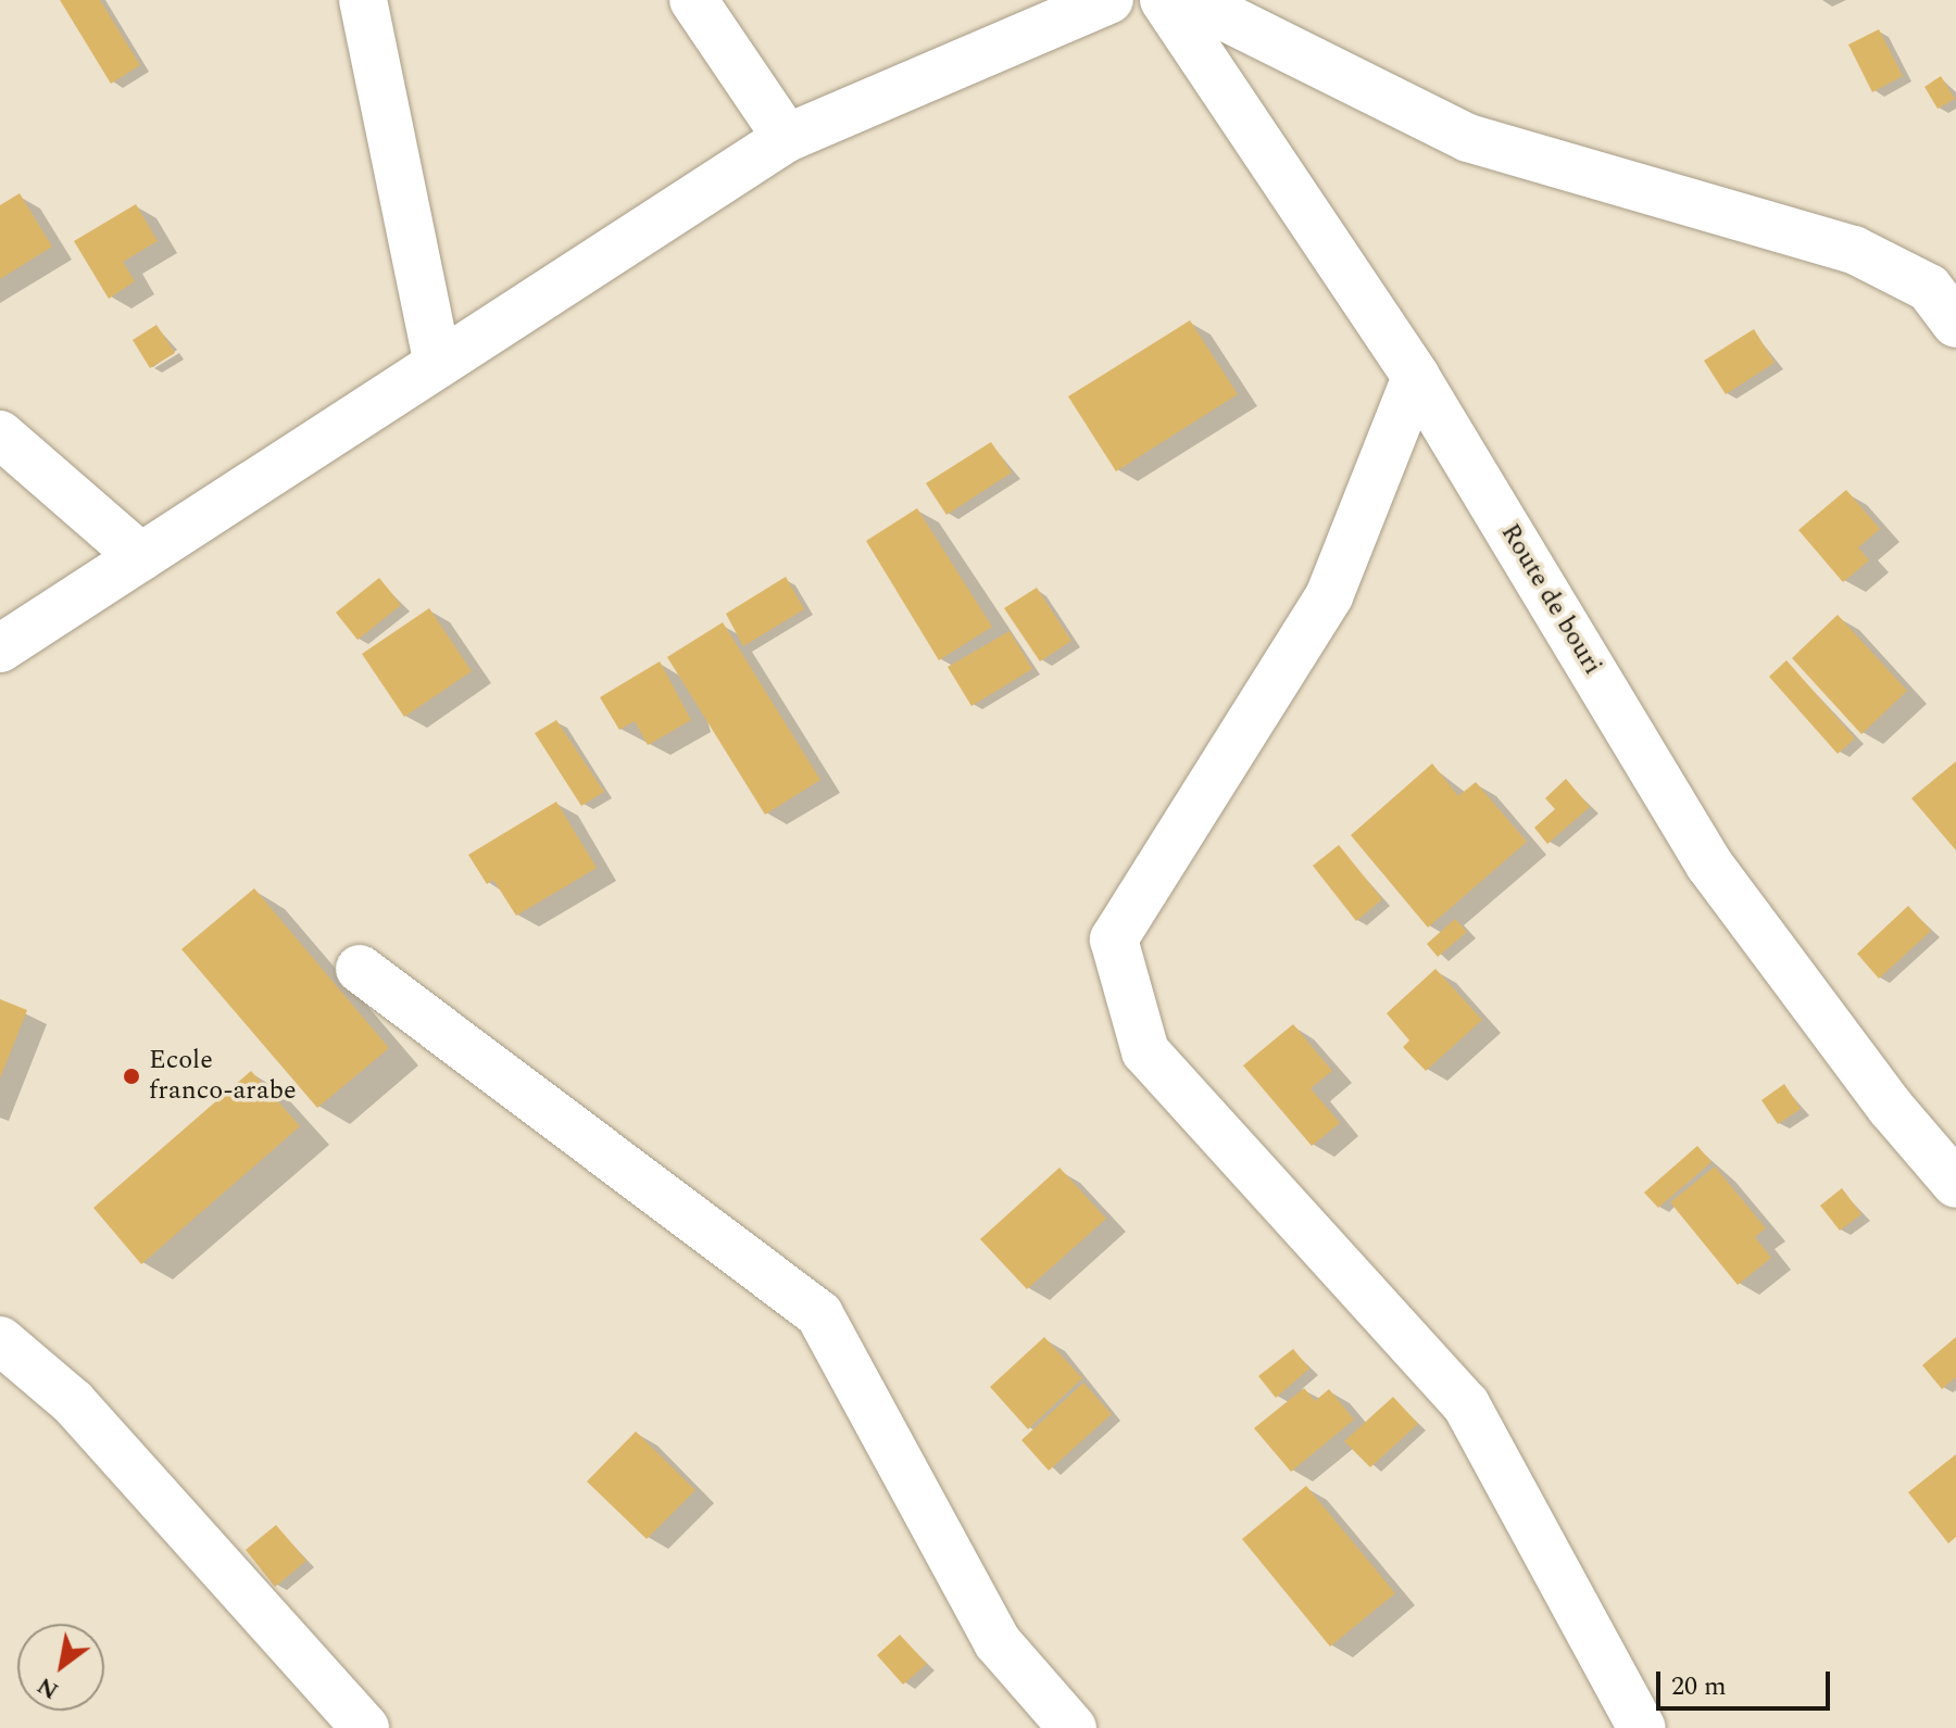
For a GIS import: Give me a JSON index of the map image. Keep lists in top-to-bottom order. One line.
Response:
{"streets":{"street":["Route de bouri"]},"places":["Ecole franco-arabe"],"scale_bar":"20 m","north":"bottom left"}
